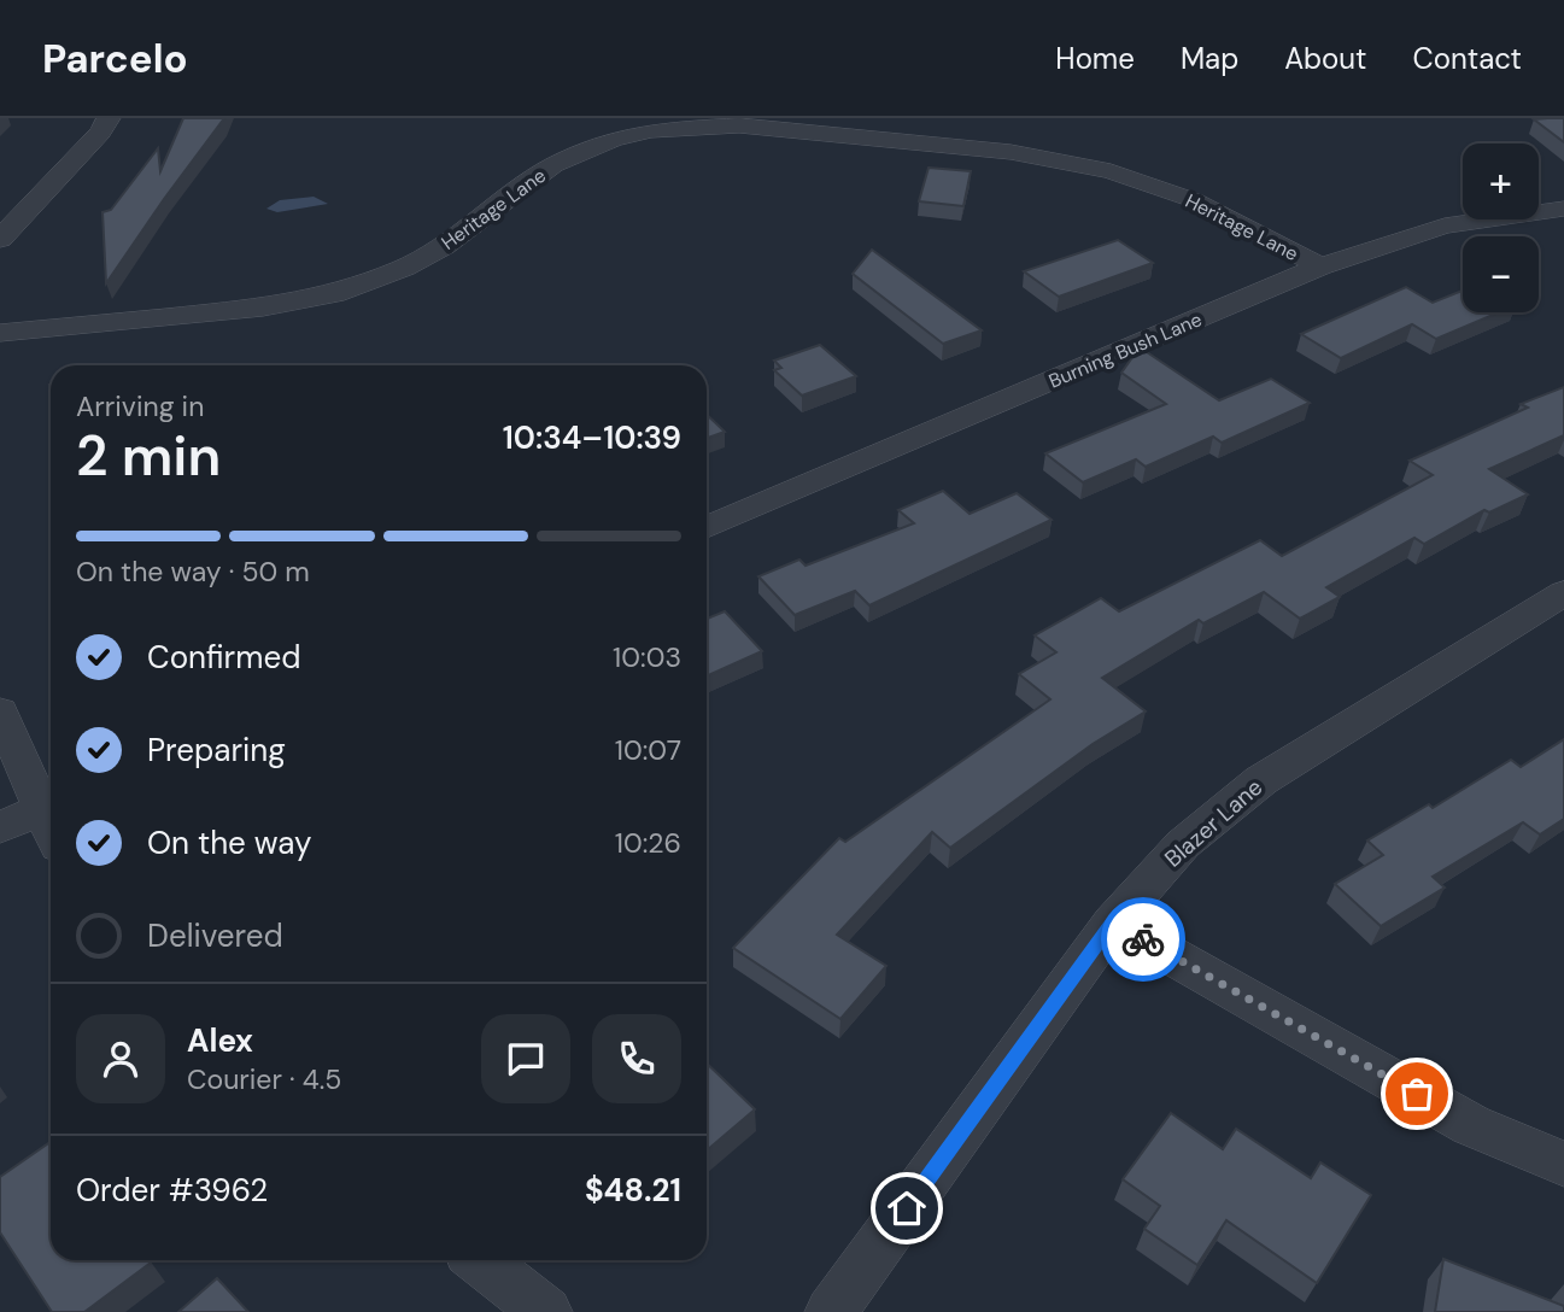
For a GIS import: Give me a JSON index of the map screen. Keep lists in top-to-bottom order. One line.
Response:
{"streets":{"street":["Heritage Lane","Burning Bush Lane","Blazer Lane"]},"crossings":[["Heritage Lane","Burning Bush Lane"]],"page":{"header":"Parcelo","nav":["Home","Map","About","Contact"],"map_buttons":["+","−"],"heading":["2 min","Arriving in","10:34–10:39"],"panel":["Alex","Courier · 4.5","Order #3962","$48.21"],"bar":"On the way · 50 m","list":[["Confirmed","10:03"],["Preparing","10:07"],["On the way","10:26"],"Delivered"]}}
